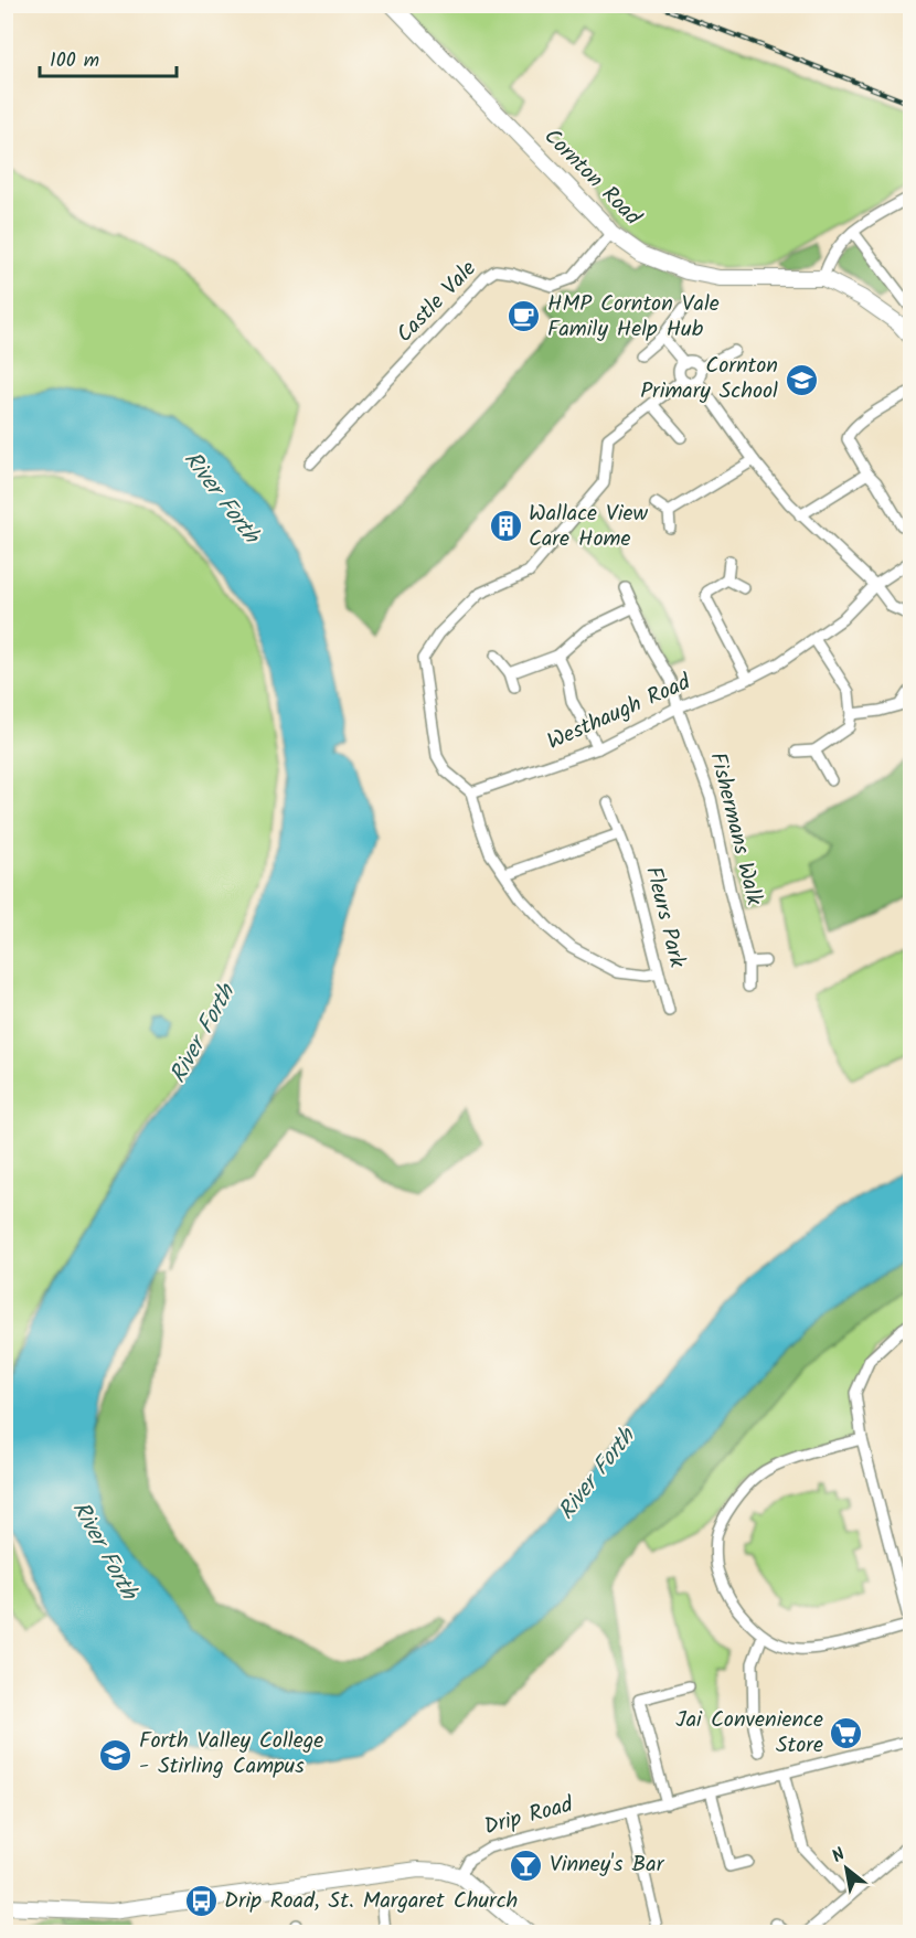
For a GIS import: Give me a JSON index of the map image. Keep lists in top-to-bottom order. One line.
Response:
{"streets":{"main road":["Cornton Road"],"street":["Castle Vale","Westhaugh Road","Fishermans Walk","Fleurs Park","Drip Road"]},"crossings":[["Cornton Road","Castle Vale"],["Westhaugh Road","Fishermans Walk"]],"water":["River Forth"],"places":{"cafe":["HMP Cornton Vale Family Help Hub"],"school or university":["Cornton Primary School","Forth Valley College - Stirling Campus"],"building":["Wallace View Care Home"],"supermarket":["Jai Convenience Store"],"bar":["Vinney's Bar"],"bus stop":["Drip Road, St. Margaret Church"]},"scale_bar":"100 m","north":"top left"}
